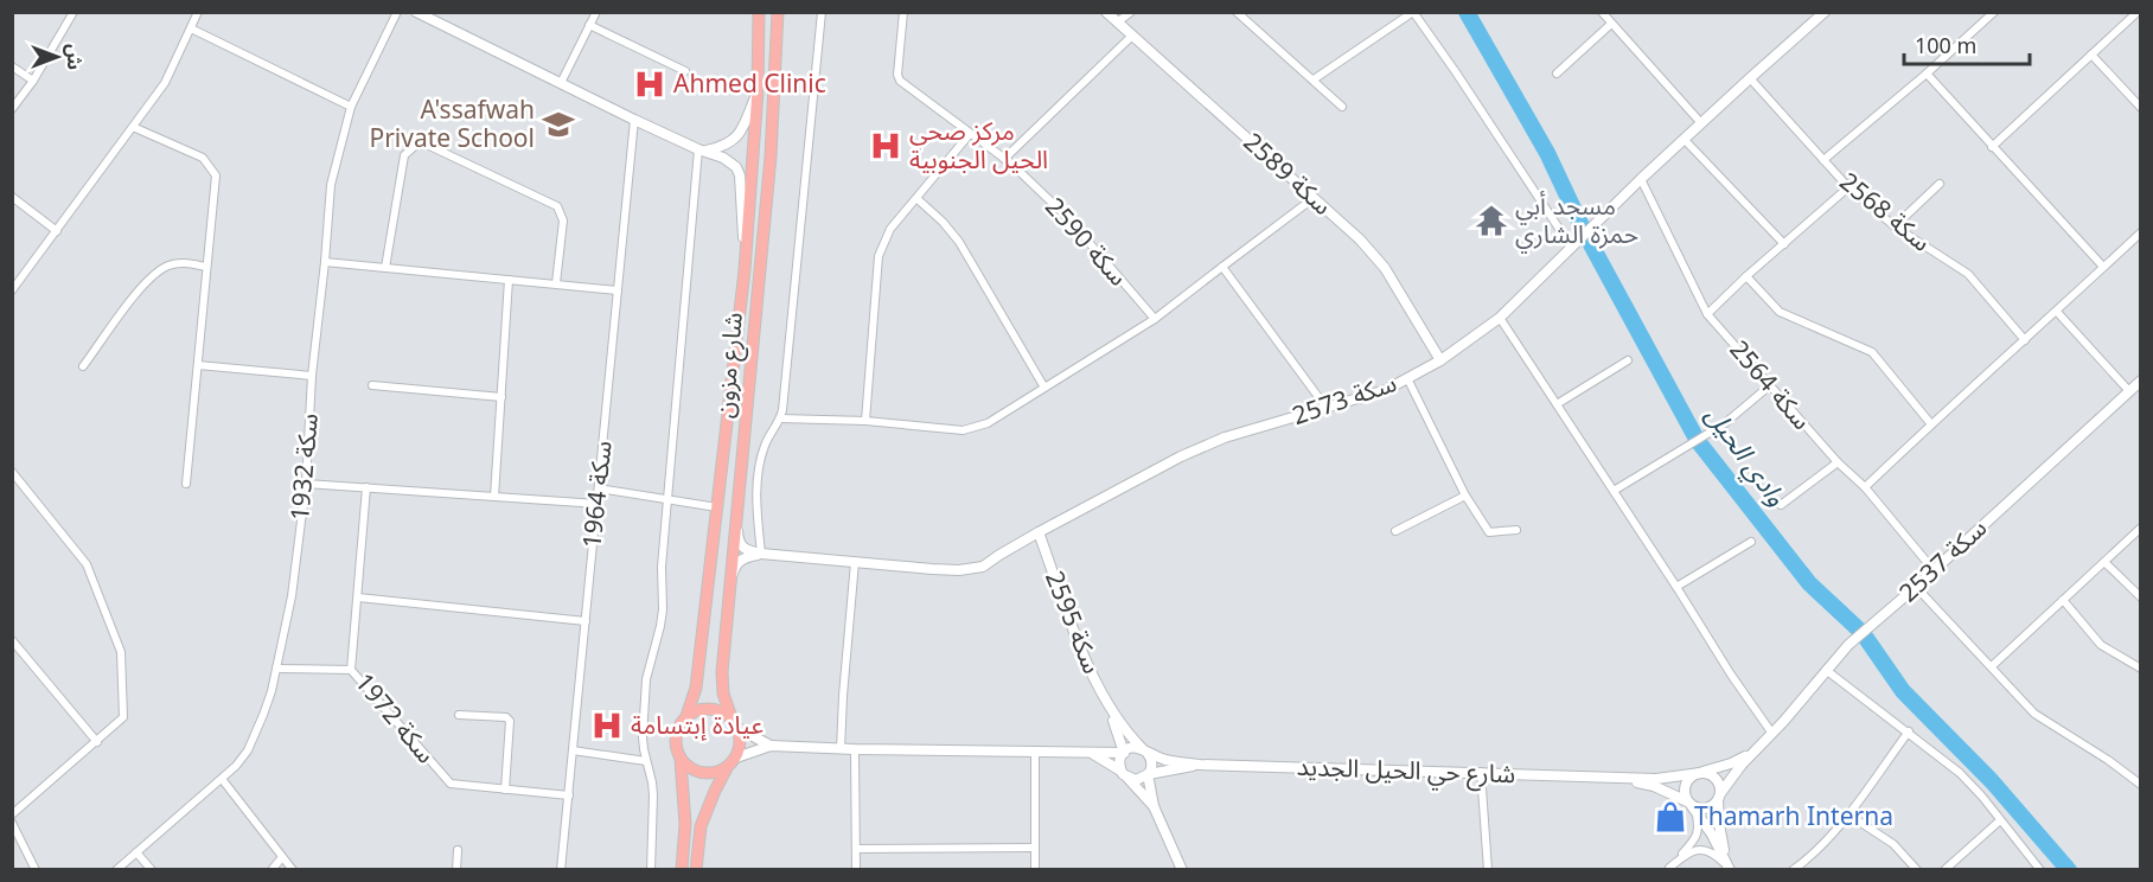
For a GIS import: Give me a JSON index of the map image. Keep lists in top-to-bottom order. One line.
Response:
{"streets":{"main road":["شارع مزون"],"street":["سكة 2589","سكة 2568","سكة 2590","سكة 2564","سكة 2573","سكة 1932","سكة 1964","سكة 2537","سكة 2595","سكة 1972","شارع حي الحيل الجديد"]},"crossings":[["سكة 2589","سكة 2573"],["سكة 2568","سكة 2573"],["سكة 2564","سكة 2573"],["سكة 2564","سكة 2537"],["سكة 2573","سكة 2595"],["سكة 1964","سكة 1972"],["سكة 2595","شارع حي الحيل الجديد"]],"water":["وادي الحيل"],"places":{"hospital":["Ahmed Clinic","مركز صحي الحيل الجنوبية","عيادة إبتسامة"],"school or university":["A'ssafwah Private School"],"temple":["مسجد أبي حمزة الشاري"],"shop":["Thamarh Interna"]},"scale_bar":"100 m","north":"right"}
